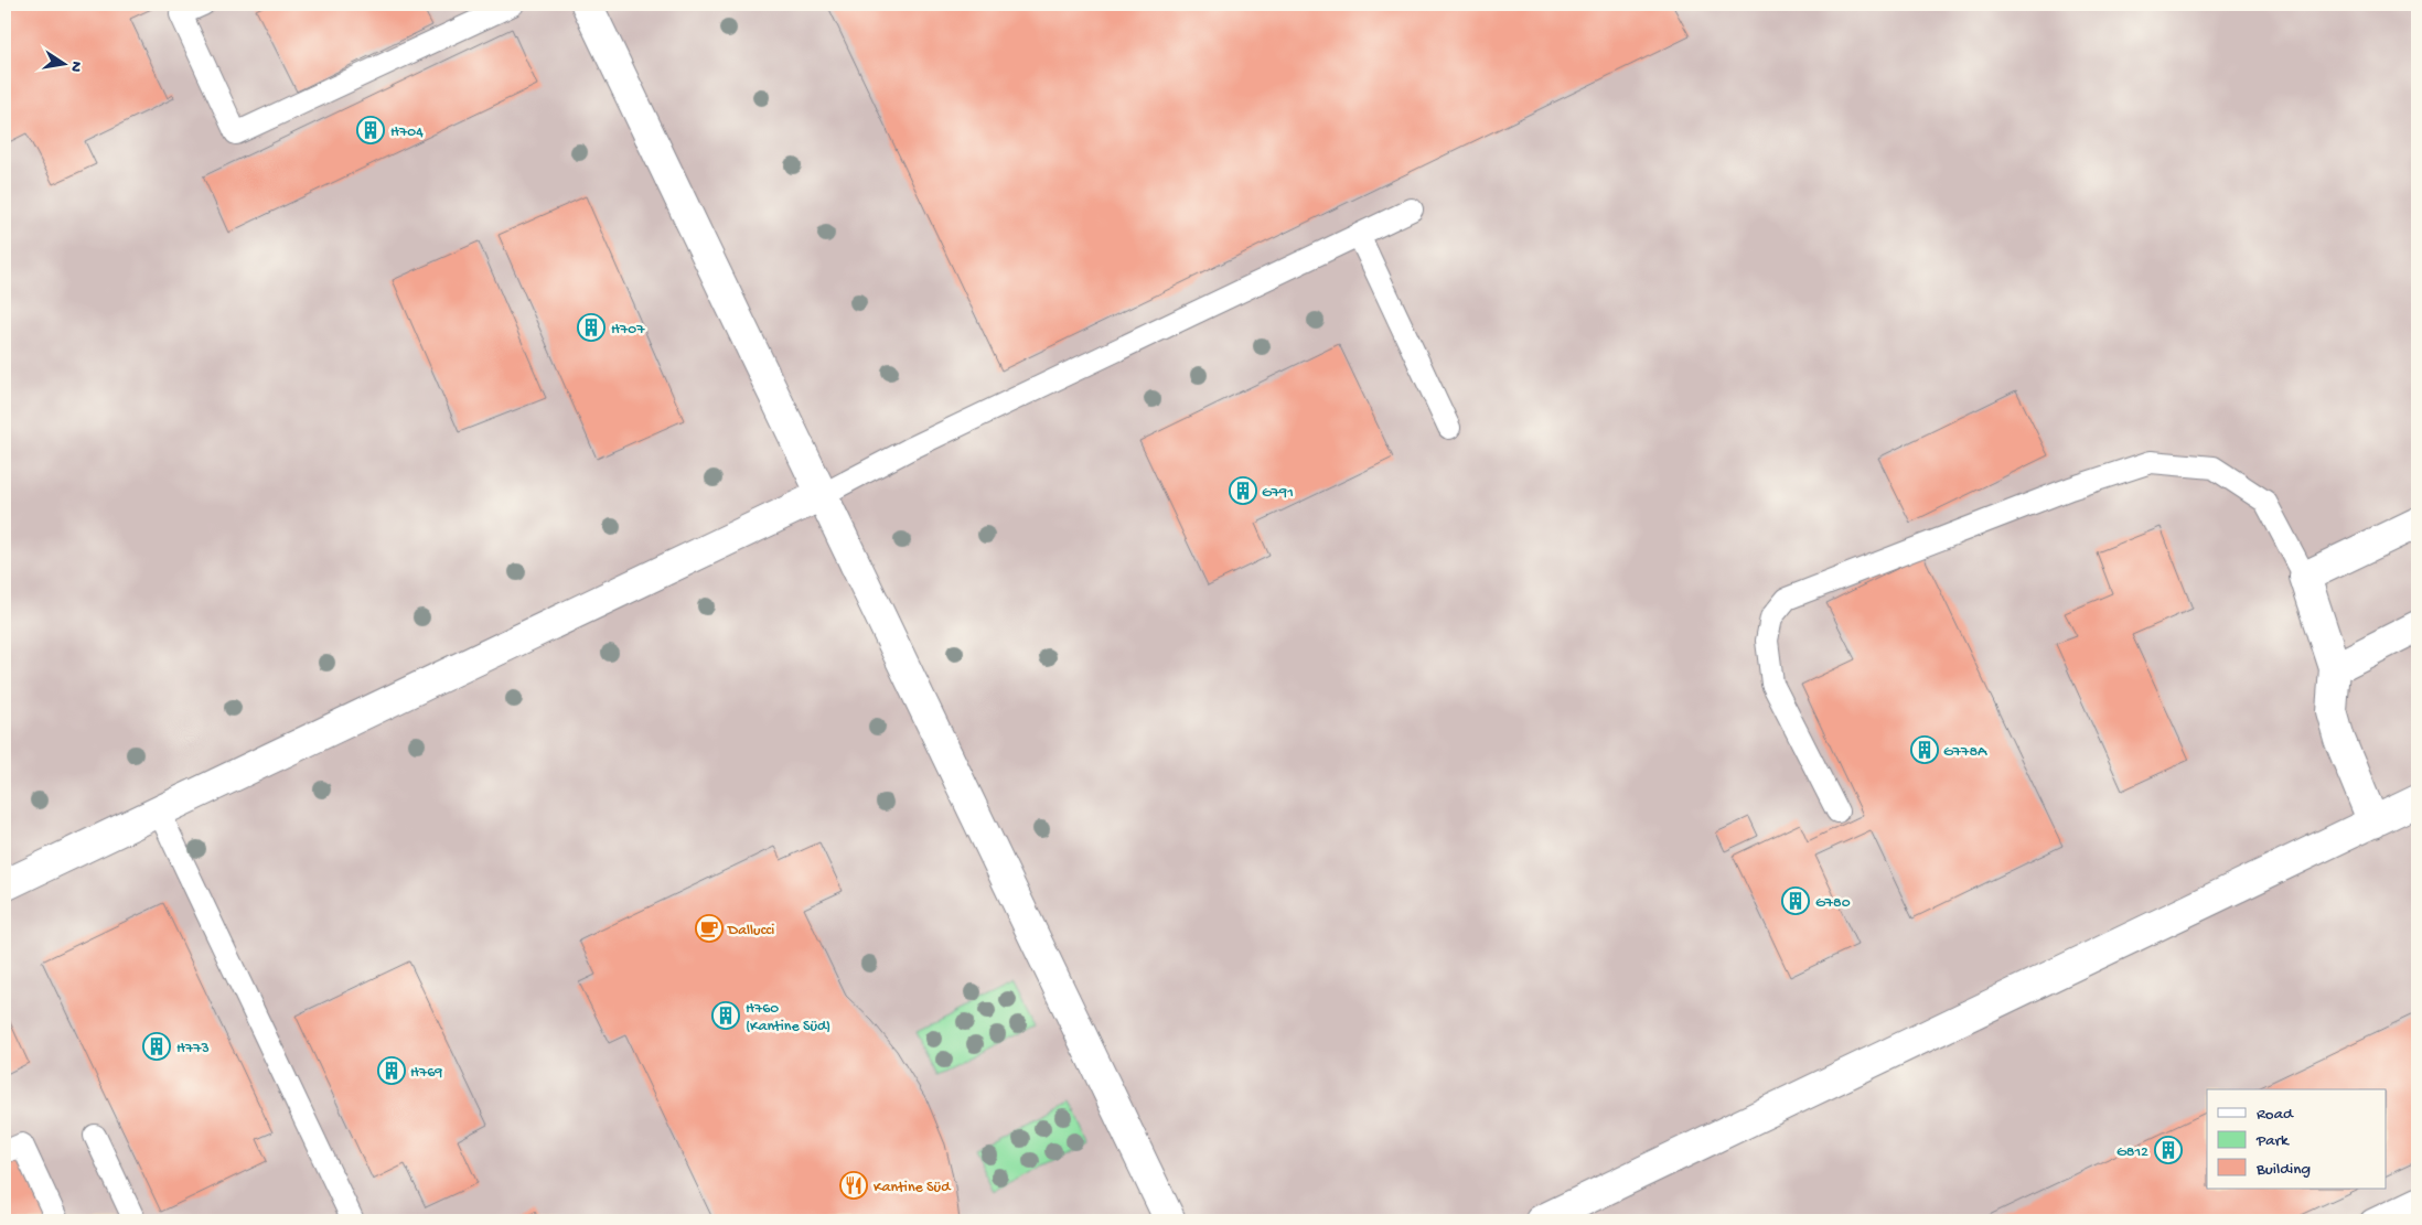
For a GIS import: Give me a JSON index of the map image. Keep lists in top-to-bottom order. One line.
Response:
{"places":{"building":["H704","H707","G791","G778A","G780","H760 (Kantine Süd)","H773","H769","G812"],"cafe":["Dallucci"],"restaurant":["Kantine Süd"]},"legend":["Road","Park","Building"],"north":"right"}
